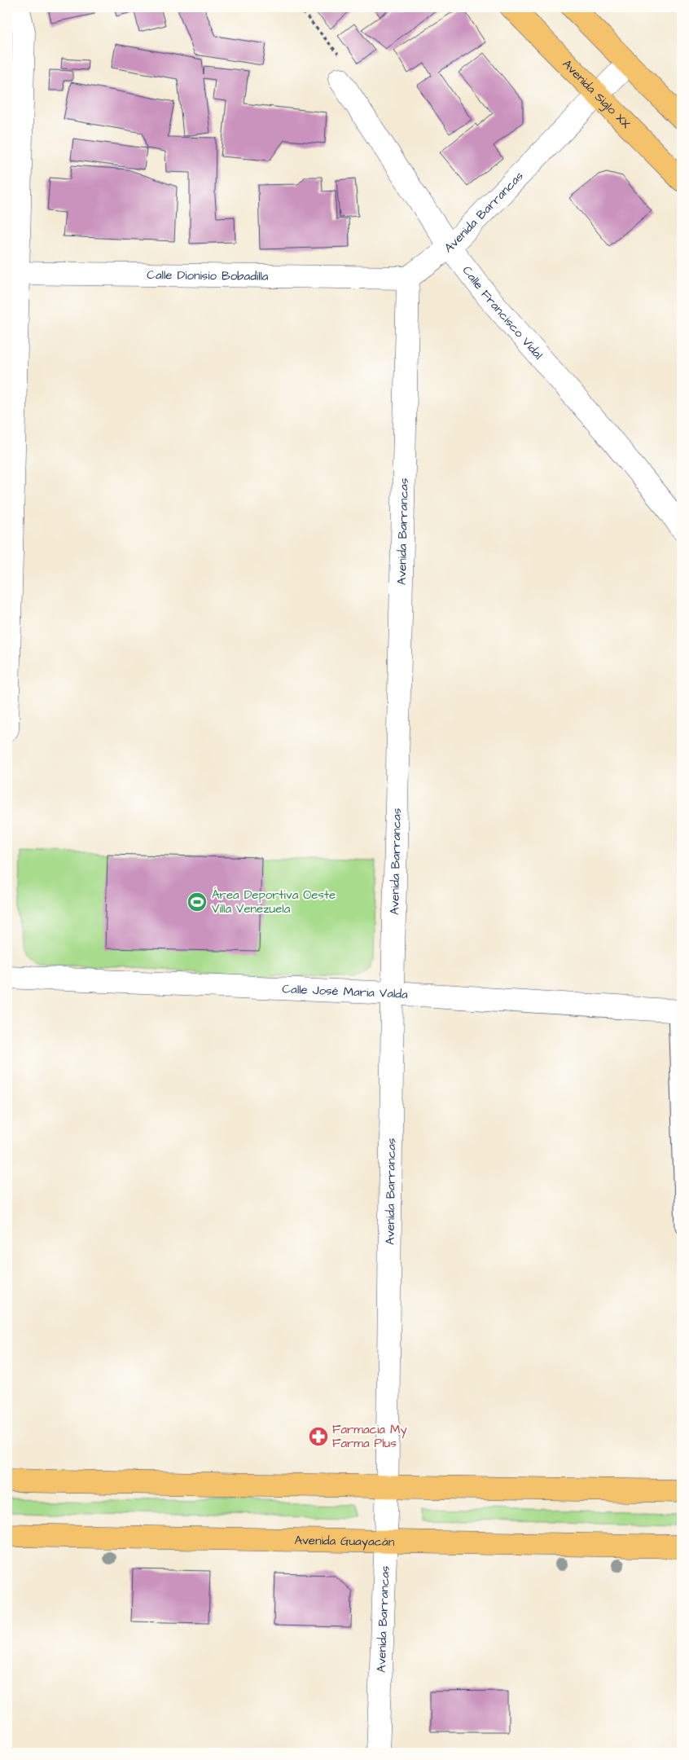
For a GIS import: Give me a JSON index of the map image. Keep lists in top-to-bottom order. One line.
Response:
{"streets":{"main road":["Avenida Siglo XX","Avenida Guayacán"],"street":["Avenida Barrancas","Calle Dionisio Bobadilla","Calle Francisco Vidal","Calle José Maria Valda"]},"crossings":[["Avenida Siglo XX","Avenida Barrancas"],["Avenida Barrancas","Calle Dionisio Bobadilla"],["Avenida Barrancas","Calle Francisco Vidal"],["Avenida Barrancas","Calle José Maria Valda"],["Avenida Barrancas","Avenida Guayacán"]],"places":{"sports":["Área Deportiva Oeste Villa Venezuela"],"pharmacy":["Farmacia My Farma Plus"]}}
